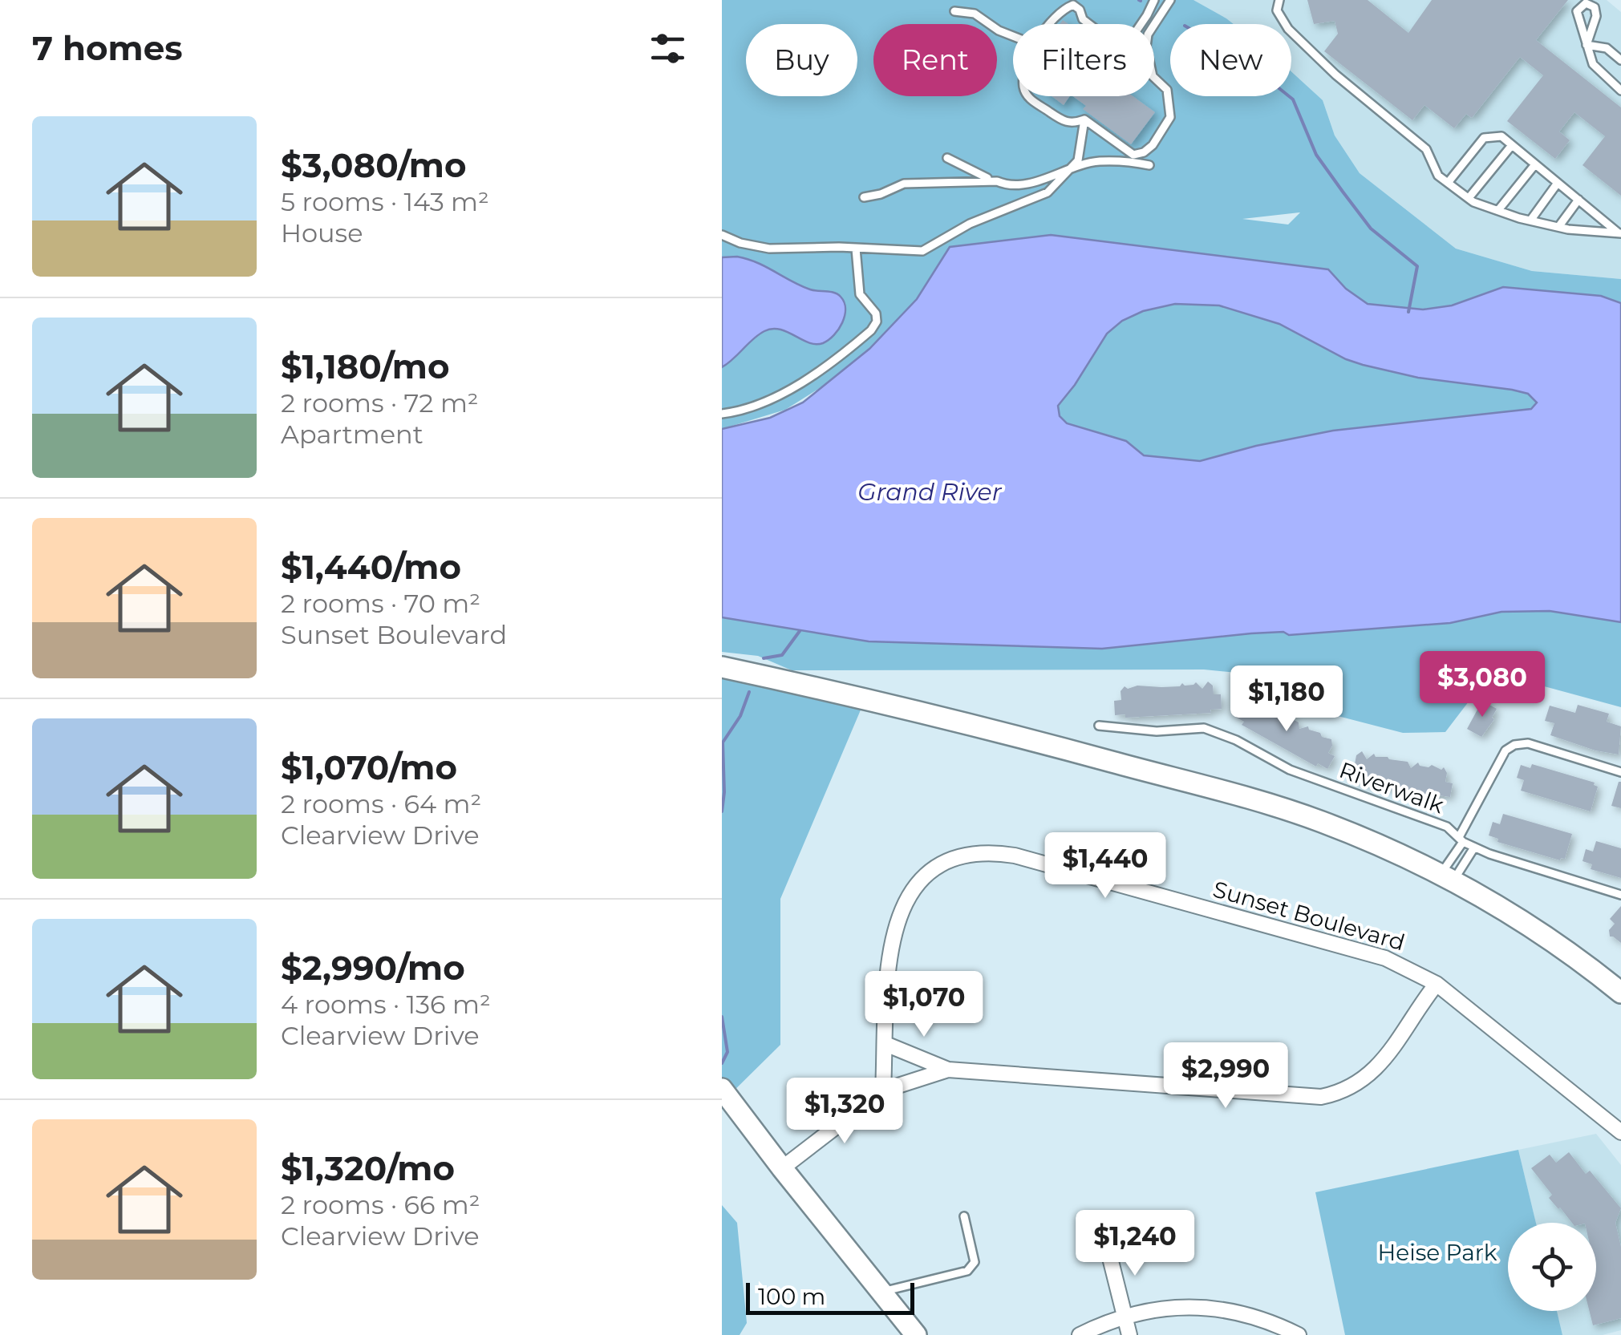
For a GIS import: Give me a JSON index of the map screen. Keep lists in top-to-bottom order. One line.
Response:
{"streets":{"street":["Sunset Boulevard"],"lane":["Riverwalk"]},"water":["Grand River"],"parks":["Heise Park"],"scale_bar":"100 m","page":{"heading":"7 homes","chip":["Buy","Rent","Filters","New"],"list":[{"name":"$3,080/mo","note":"5 rooms · 143 m² · House"},{"name":"$1,180/mo","note":"2 rooms · 72 m² · Apartment"},{"name":"$1,440/mo","note":"2 rooms · 70 m² · Sunset Boulevard"},{"name":"$1,070/mo","note":"2 rooms · 64 m² · Clearview Drive"},{"name":"$2,990/mo","note":"4 rooms · 136 m² · Clearview Drive"},{"name":"$1,320/mo","note":"2 rooms · 66 m² · Clearview Drive"}],"price":["$3,080","$1,180","$1,440","$1,070","$2,990","$1,320","$1,240"],"scale":"100 m"}}
